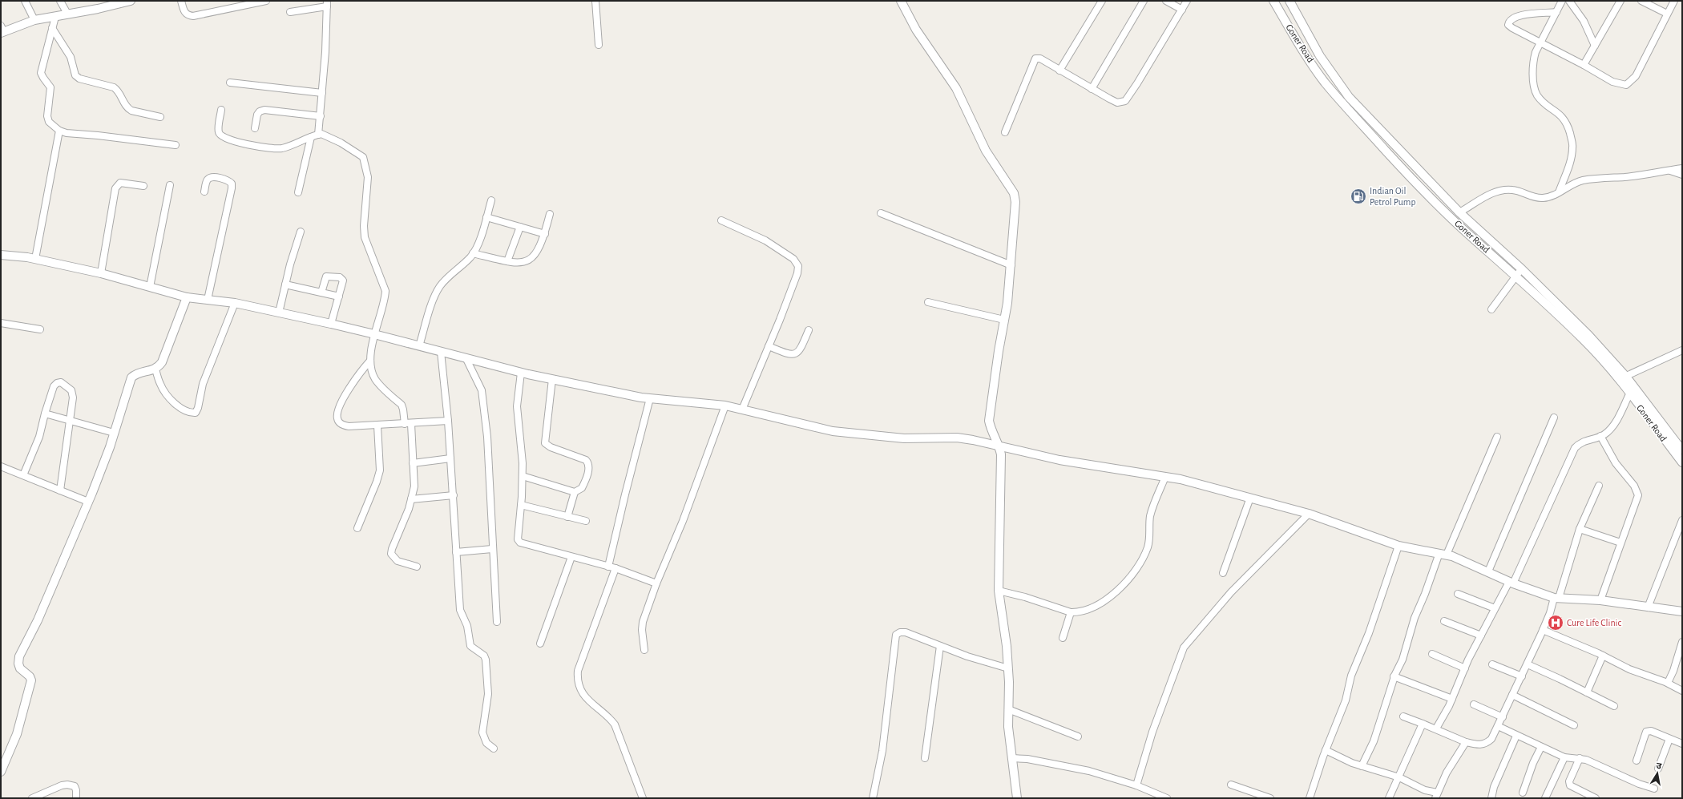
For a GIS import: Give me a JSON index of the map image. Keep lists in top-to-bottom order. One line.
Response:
{"streets":{"street":["Goner Road"]},"places":{"fuel station":["Indian Oil Petrol Pump"],"hospital":["Cure Life Clinic"]},"north":"top"}
